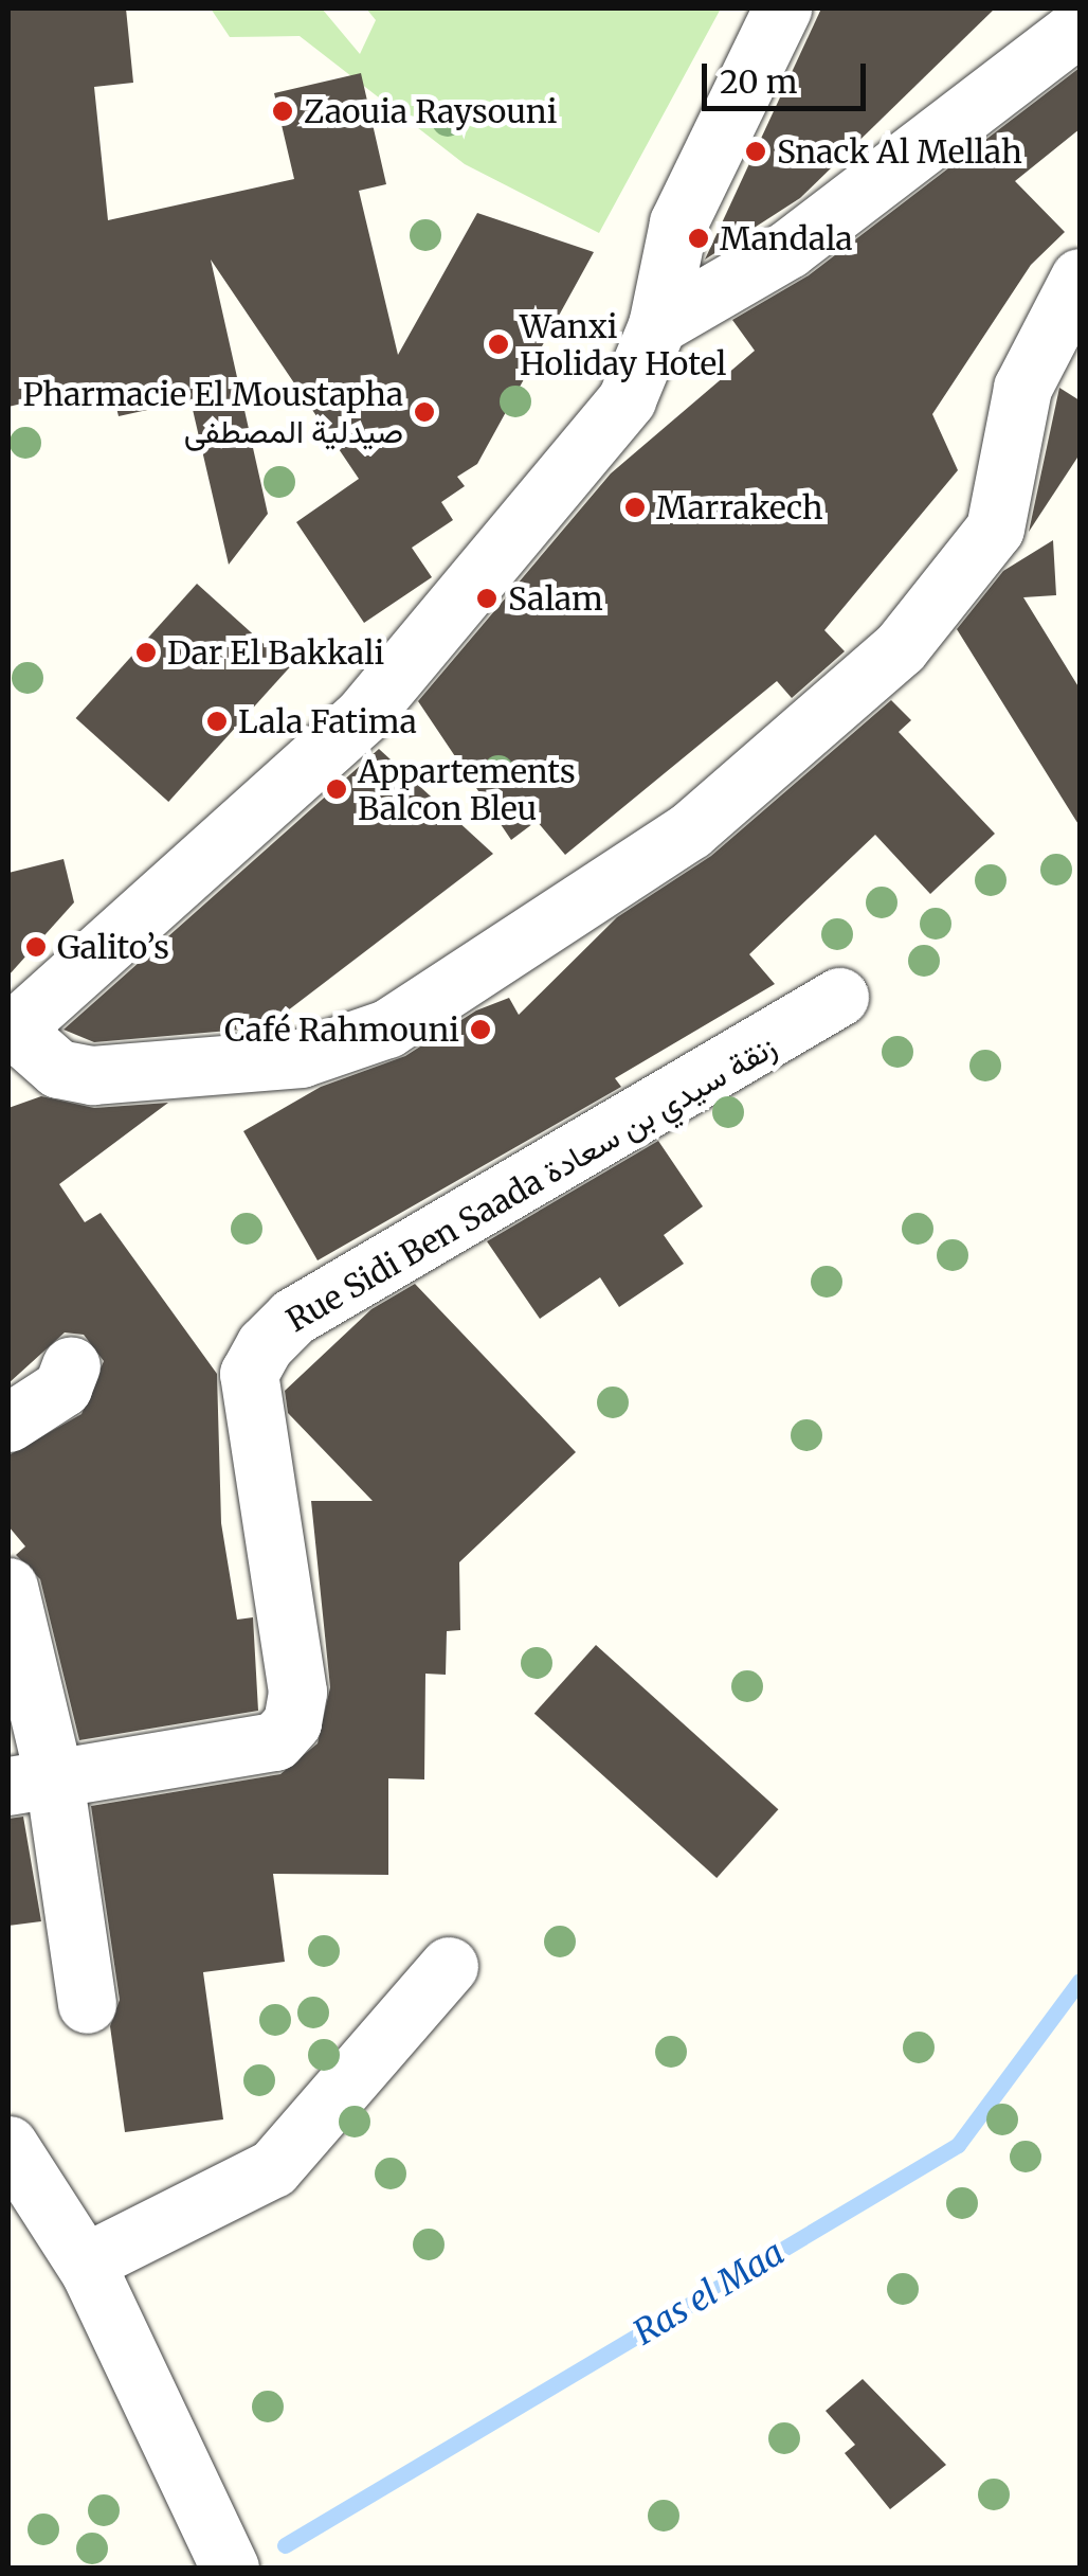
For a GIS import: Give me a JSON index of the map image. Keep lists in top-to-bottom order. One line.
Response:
{"streets":{"street":["Rue Sidi Ben Saada زنقة سيدي بن سعادة"]},"water":["Ras el Maa"],"places":["Zaouia Raysouni","Snack Al Mellah","Mandala","Wanxi Holiday Hotel","Pharmacie El Moustapha صيدلية المصطفى","Marrakech","Salam","Dar El Bakkali","Lala Fatima","Appartements Balcon Bleu","Galito’s","Café Rahmouni"],"scale_bar":"20 m"}
